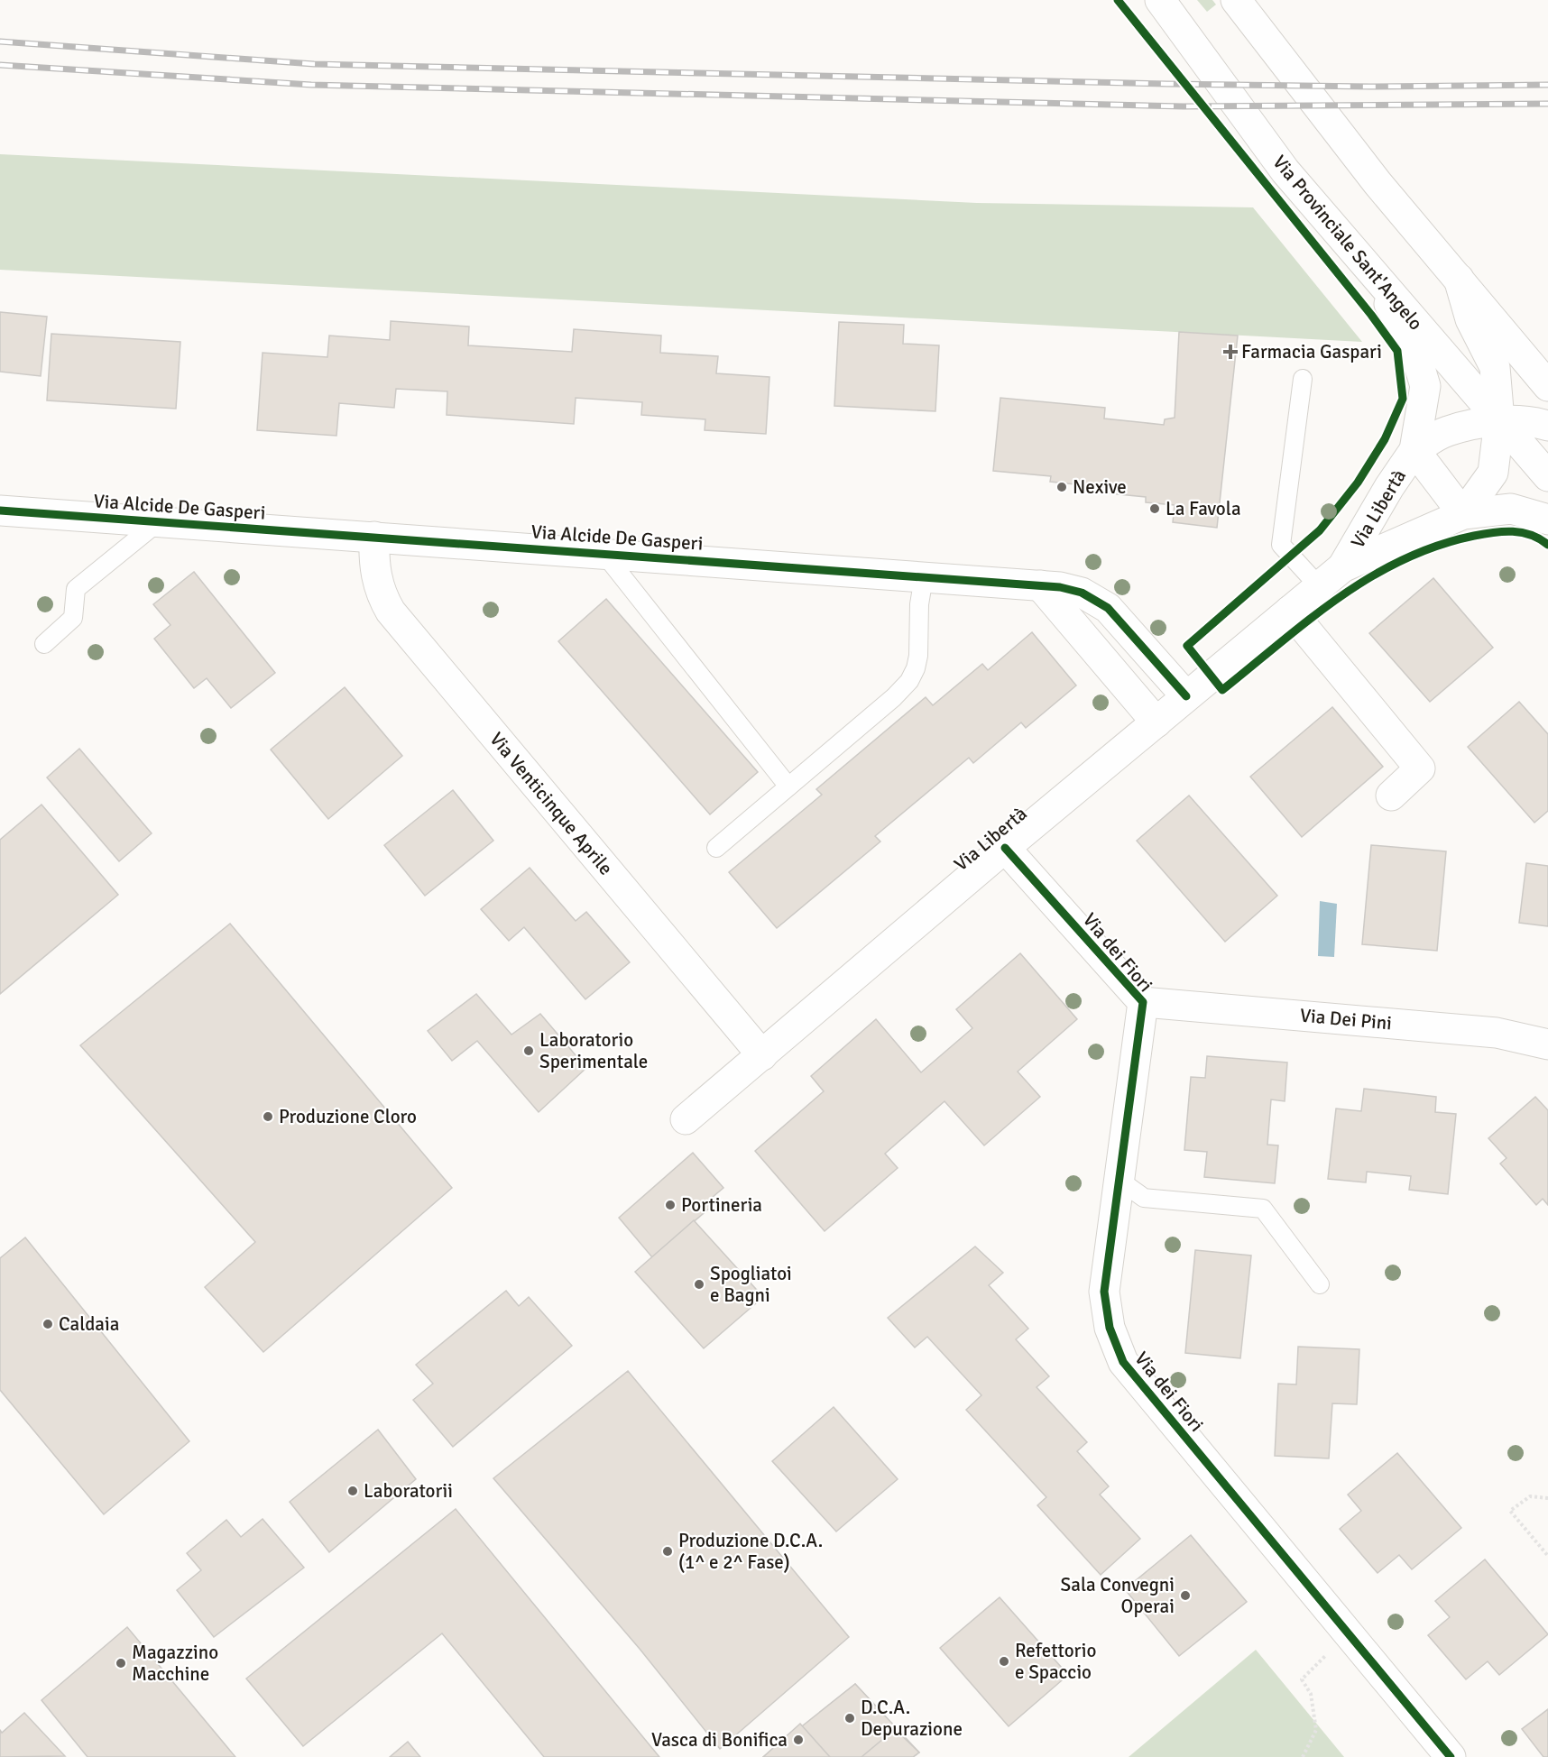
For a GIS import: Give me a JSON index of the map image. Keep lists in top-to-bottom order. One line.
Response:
{"streets":{"street":["Via Provinciale Sant'Angelo","Via Alcide De Gasperi","Via Libertà","Via Venticinque Aprile","Via dei Fiori","Via Dei Pini"]},"crossings":[["Via Provinciale Sant'Angelo","Via Libertà"],["Via Alcide De Gasperi","Via Libertà"],["Via Alcide De Gasperi","Via Venticinque Aprile"],["Via Libertà","Via Venticinque Aprile"],["Via Libertà","Via dei Fiori"],["Via dei Fiori","Via Dei Pini"]],"places":{"health":["Farmacia Gaspari"],"other":["Nexive","La Favola","Laboratorio Sperimentale","Produzione Cloro","Portineria","Spogliatoi e Bagni","Caldaia","Laboratorii","Produzione D.C.A. (1^ e 2^ Fase)","Sala Convegni Operai","Refettorio e Spaccio","Magazzino Macchine","D.C.A. Depurazione","Vasca di Bonifica"]}}
